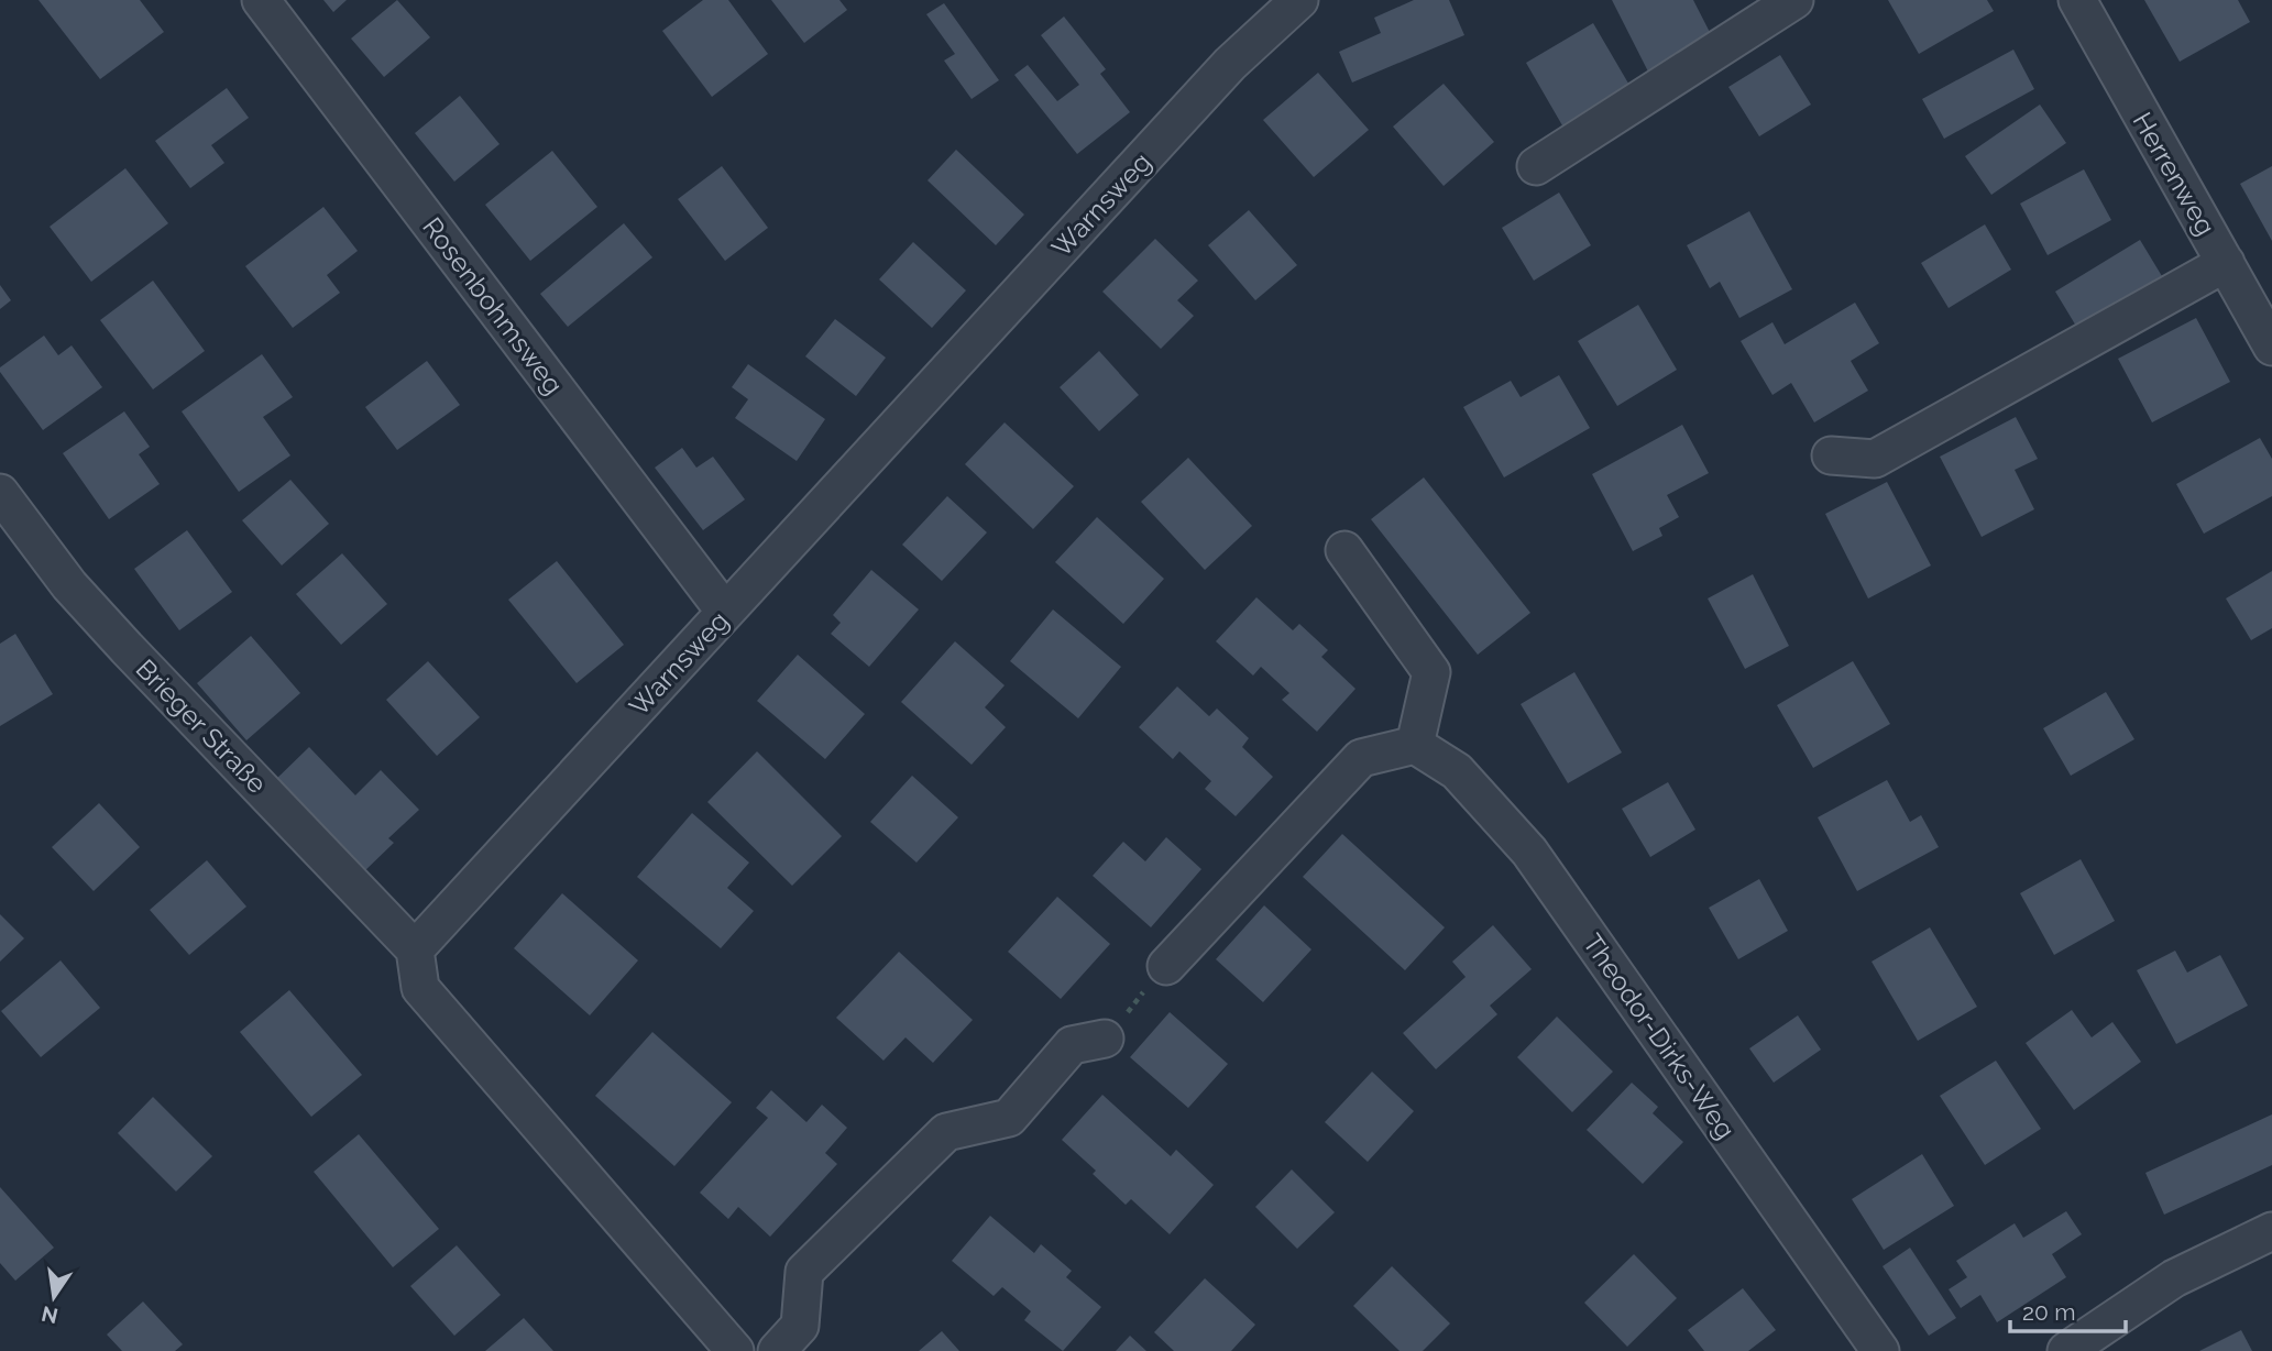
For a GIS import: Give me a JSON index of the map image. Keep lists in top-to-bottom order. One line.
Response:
{"streets":{"street":["Herrenweg","Warnsweg","Rosenbohmsweg","Brieger Straße","Theodor-Dirks-Weg"]},"crossings":[["Warnsweg","Rosenbohmsweg"],["Warnsweg","Brieger Straße"]],"scale_bar":"20 m","north":"bottom"}
